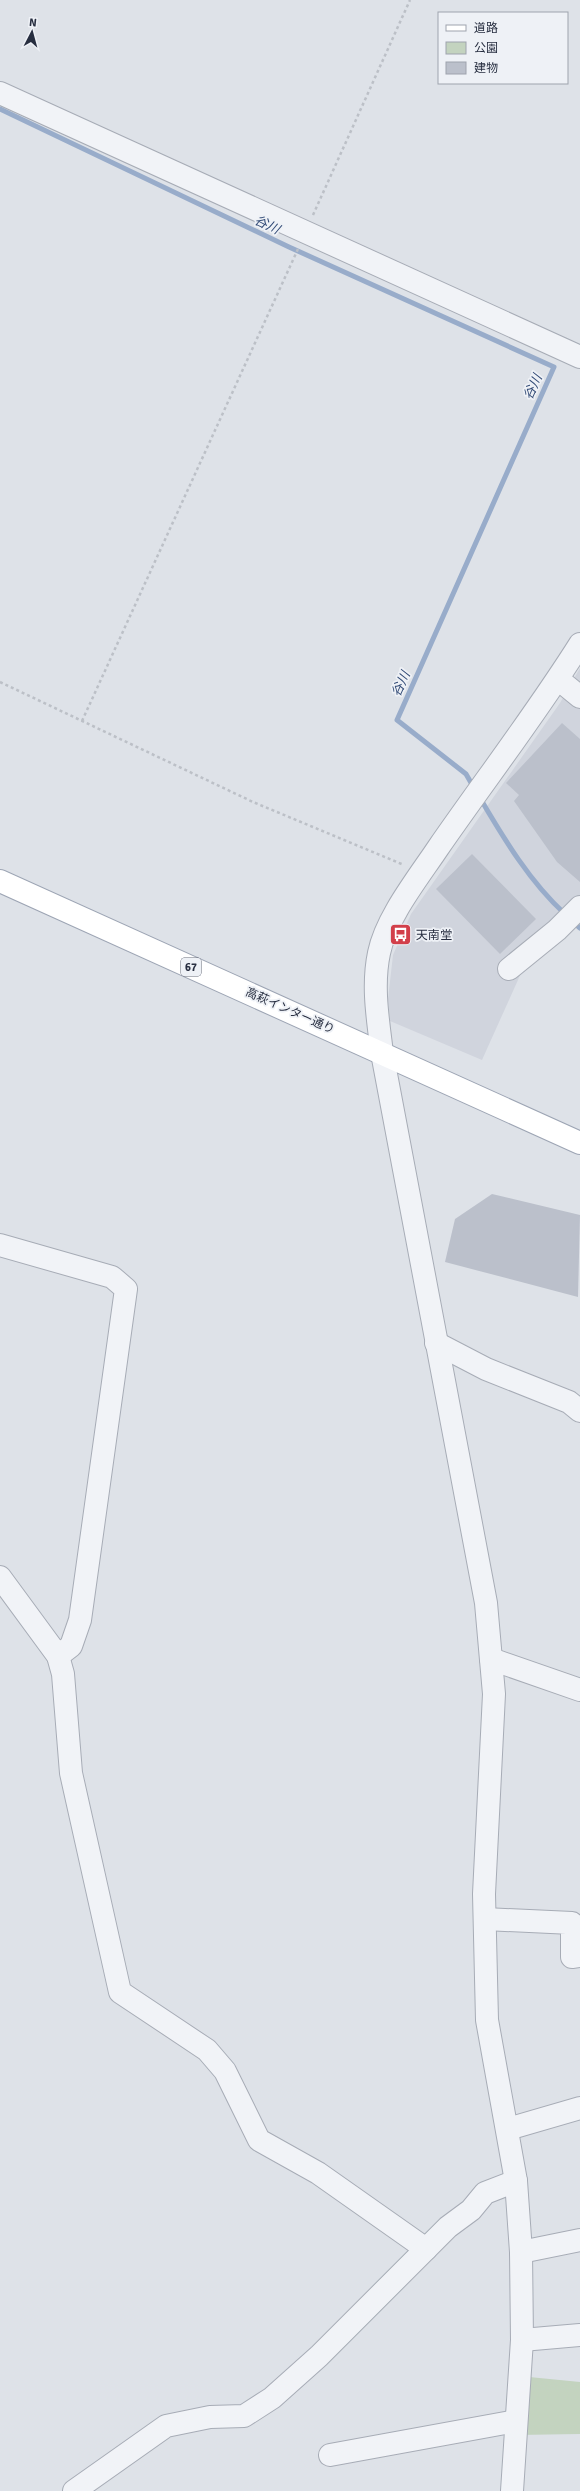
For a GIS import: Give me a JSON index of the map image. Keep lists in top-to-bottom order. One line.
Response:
{"streets":{"main road":["67","高萩インター通り"]},"water":["谷川"],"places":{"bus stop":["天南堂"]},"legend":["道路","公園","建物"],"north":"top"}
